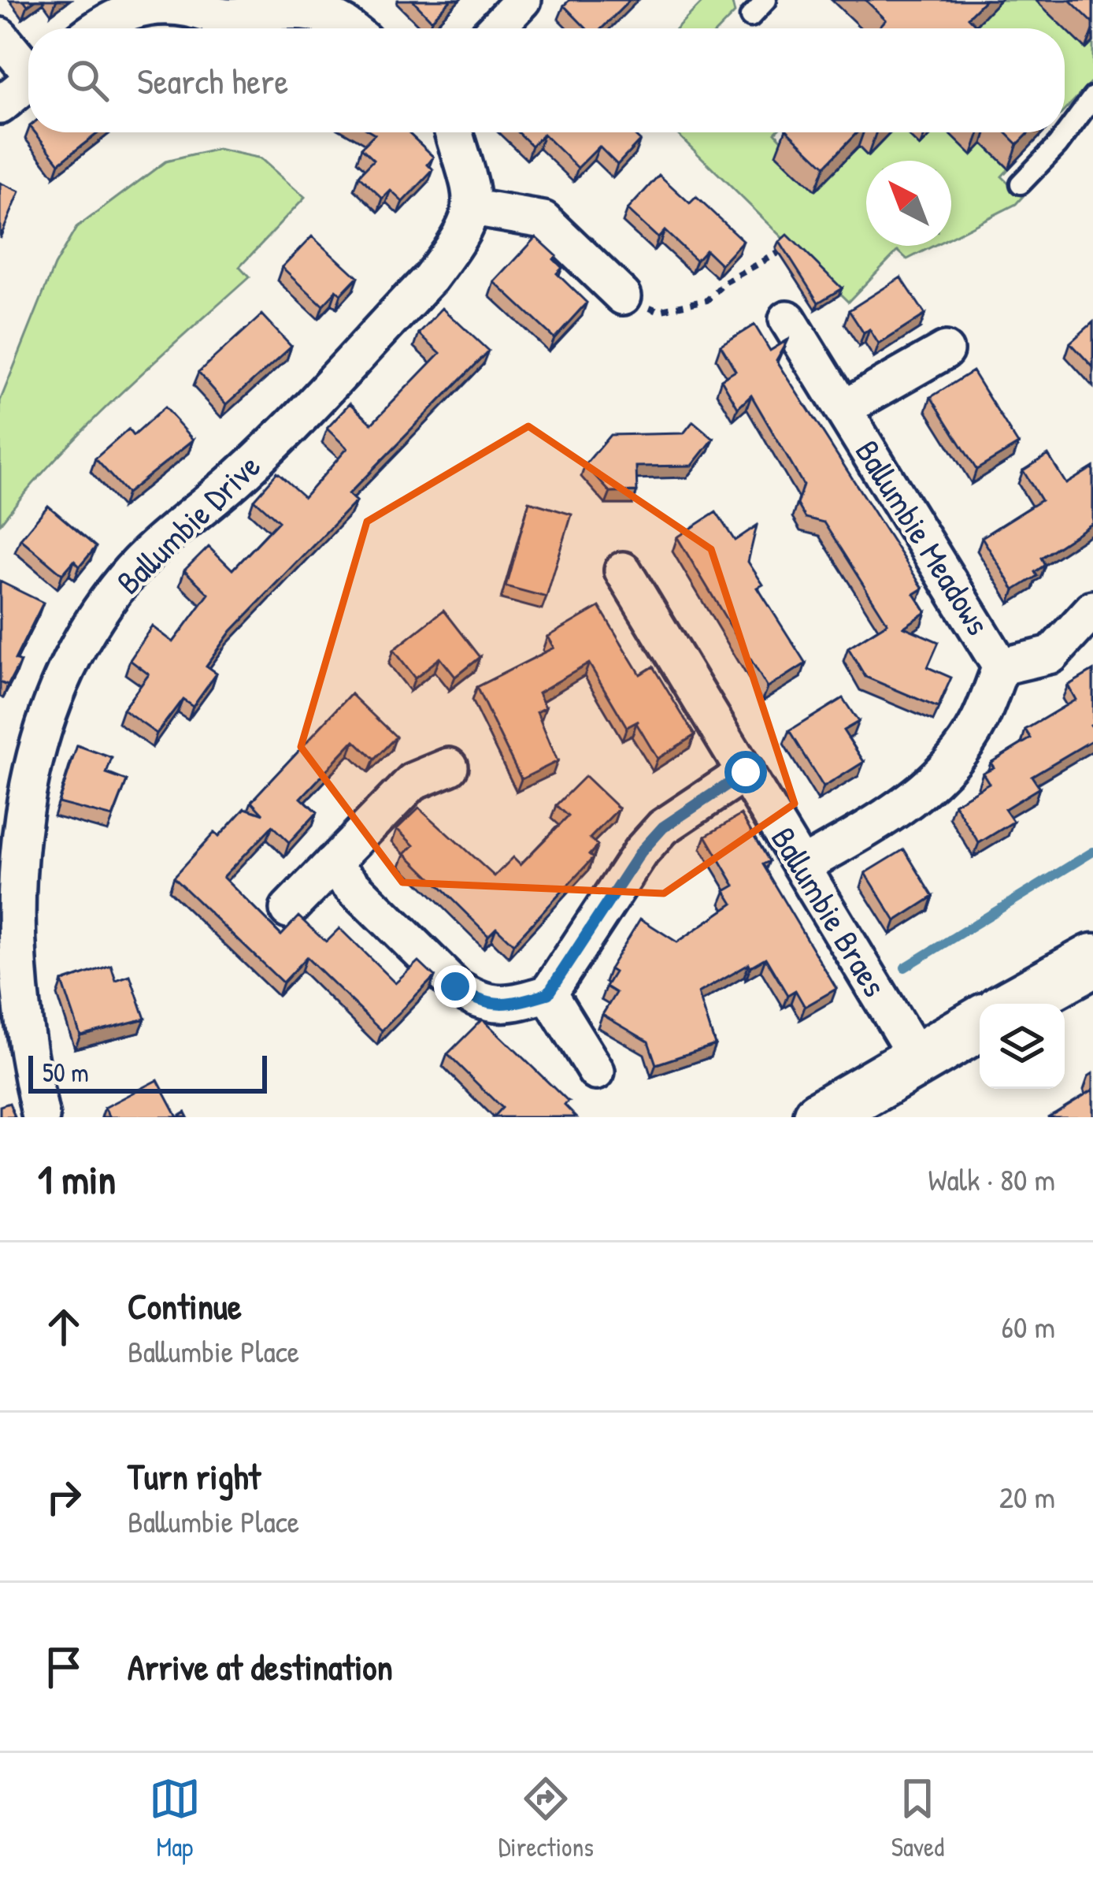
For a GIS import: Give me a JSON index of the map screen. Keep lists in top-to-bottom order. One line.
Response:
{"streets":{"street":["Ballumbie Drive","Ballumbie Meadows","Ballumbie Braes"]},"crossings":[["Ballumbie Meadows","Ballumbie Braes"]],"scale_bar":"50 m","north":"top left","page":{"search":"Search here","scale":"50 m","heading":["1 min","Walk · 80 m"],"list":[["Continue","Ballumbie Place","60 m"],["Turn right","Ballumbie Place","20 m"],"Arrive at destination"],"nav":["Map","Directions","Saved"]}}
